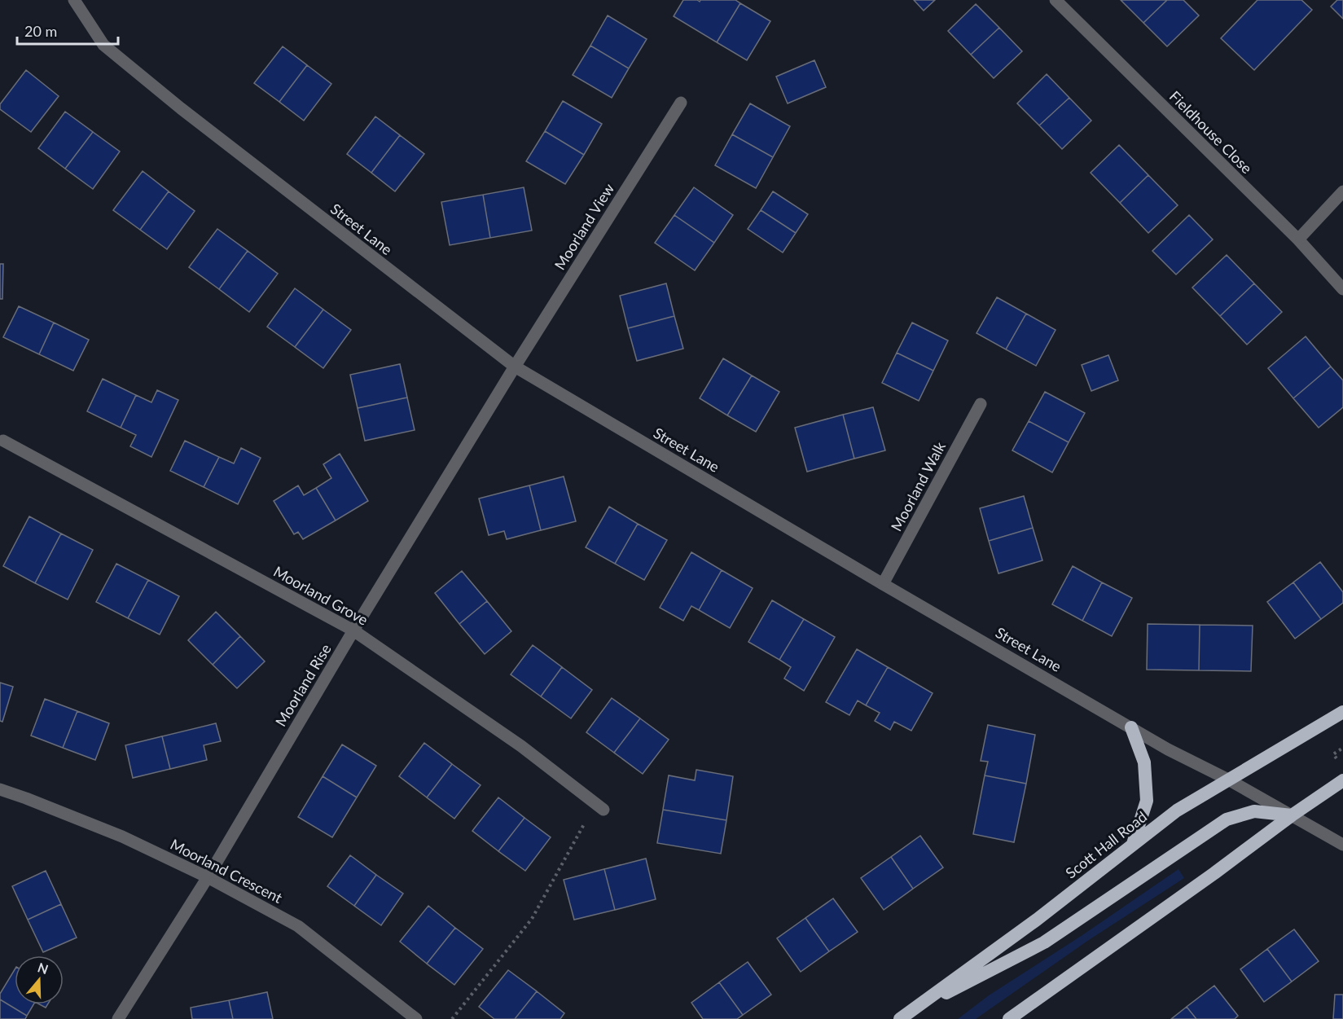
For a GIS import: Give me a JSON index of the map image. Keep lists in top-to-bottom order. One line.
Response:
{"streets":{"highway":["Scott Hall Road"],"street":["Fieldhouse Close","Moorland View","Street Lane","Moorland Walk","Moorland Grove","Moorland Rise","Moorland Crescent"]},"crossings":[["Moorland View","Street Lane"],["Moorland View","Moorland Rise"],["Street Lane","Moorland Walk"],["Street Lane","Moorland Rise"],["Street Lane","Scott Hall Road"],["Moorland Grove","Moorland Rise"],["Moorland Rise","Moorland Crescent"]],"scale_bar":"20 m","north":"top"}
